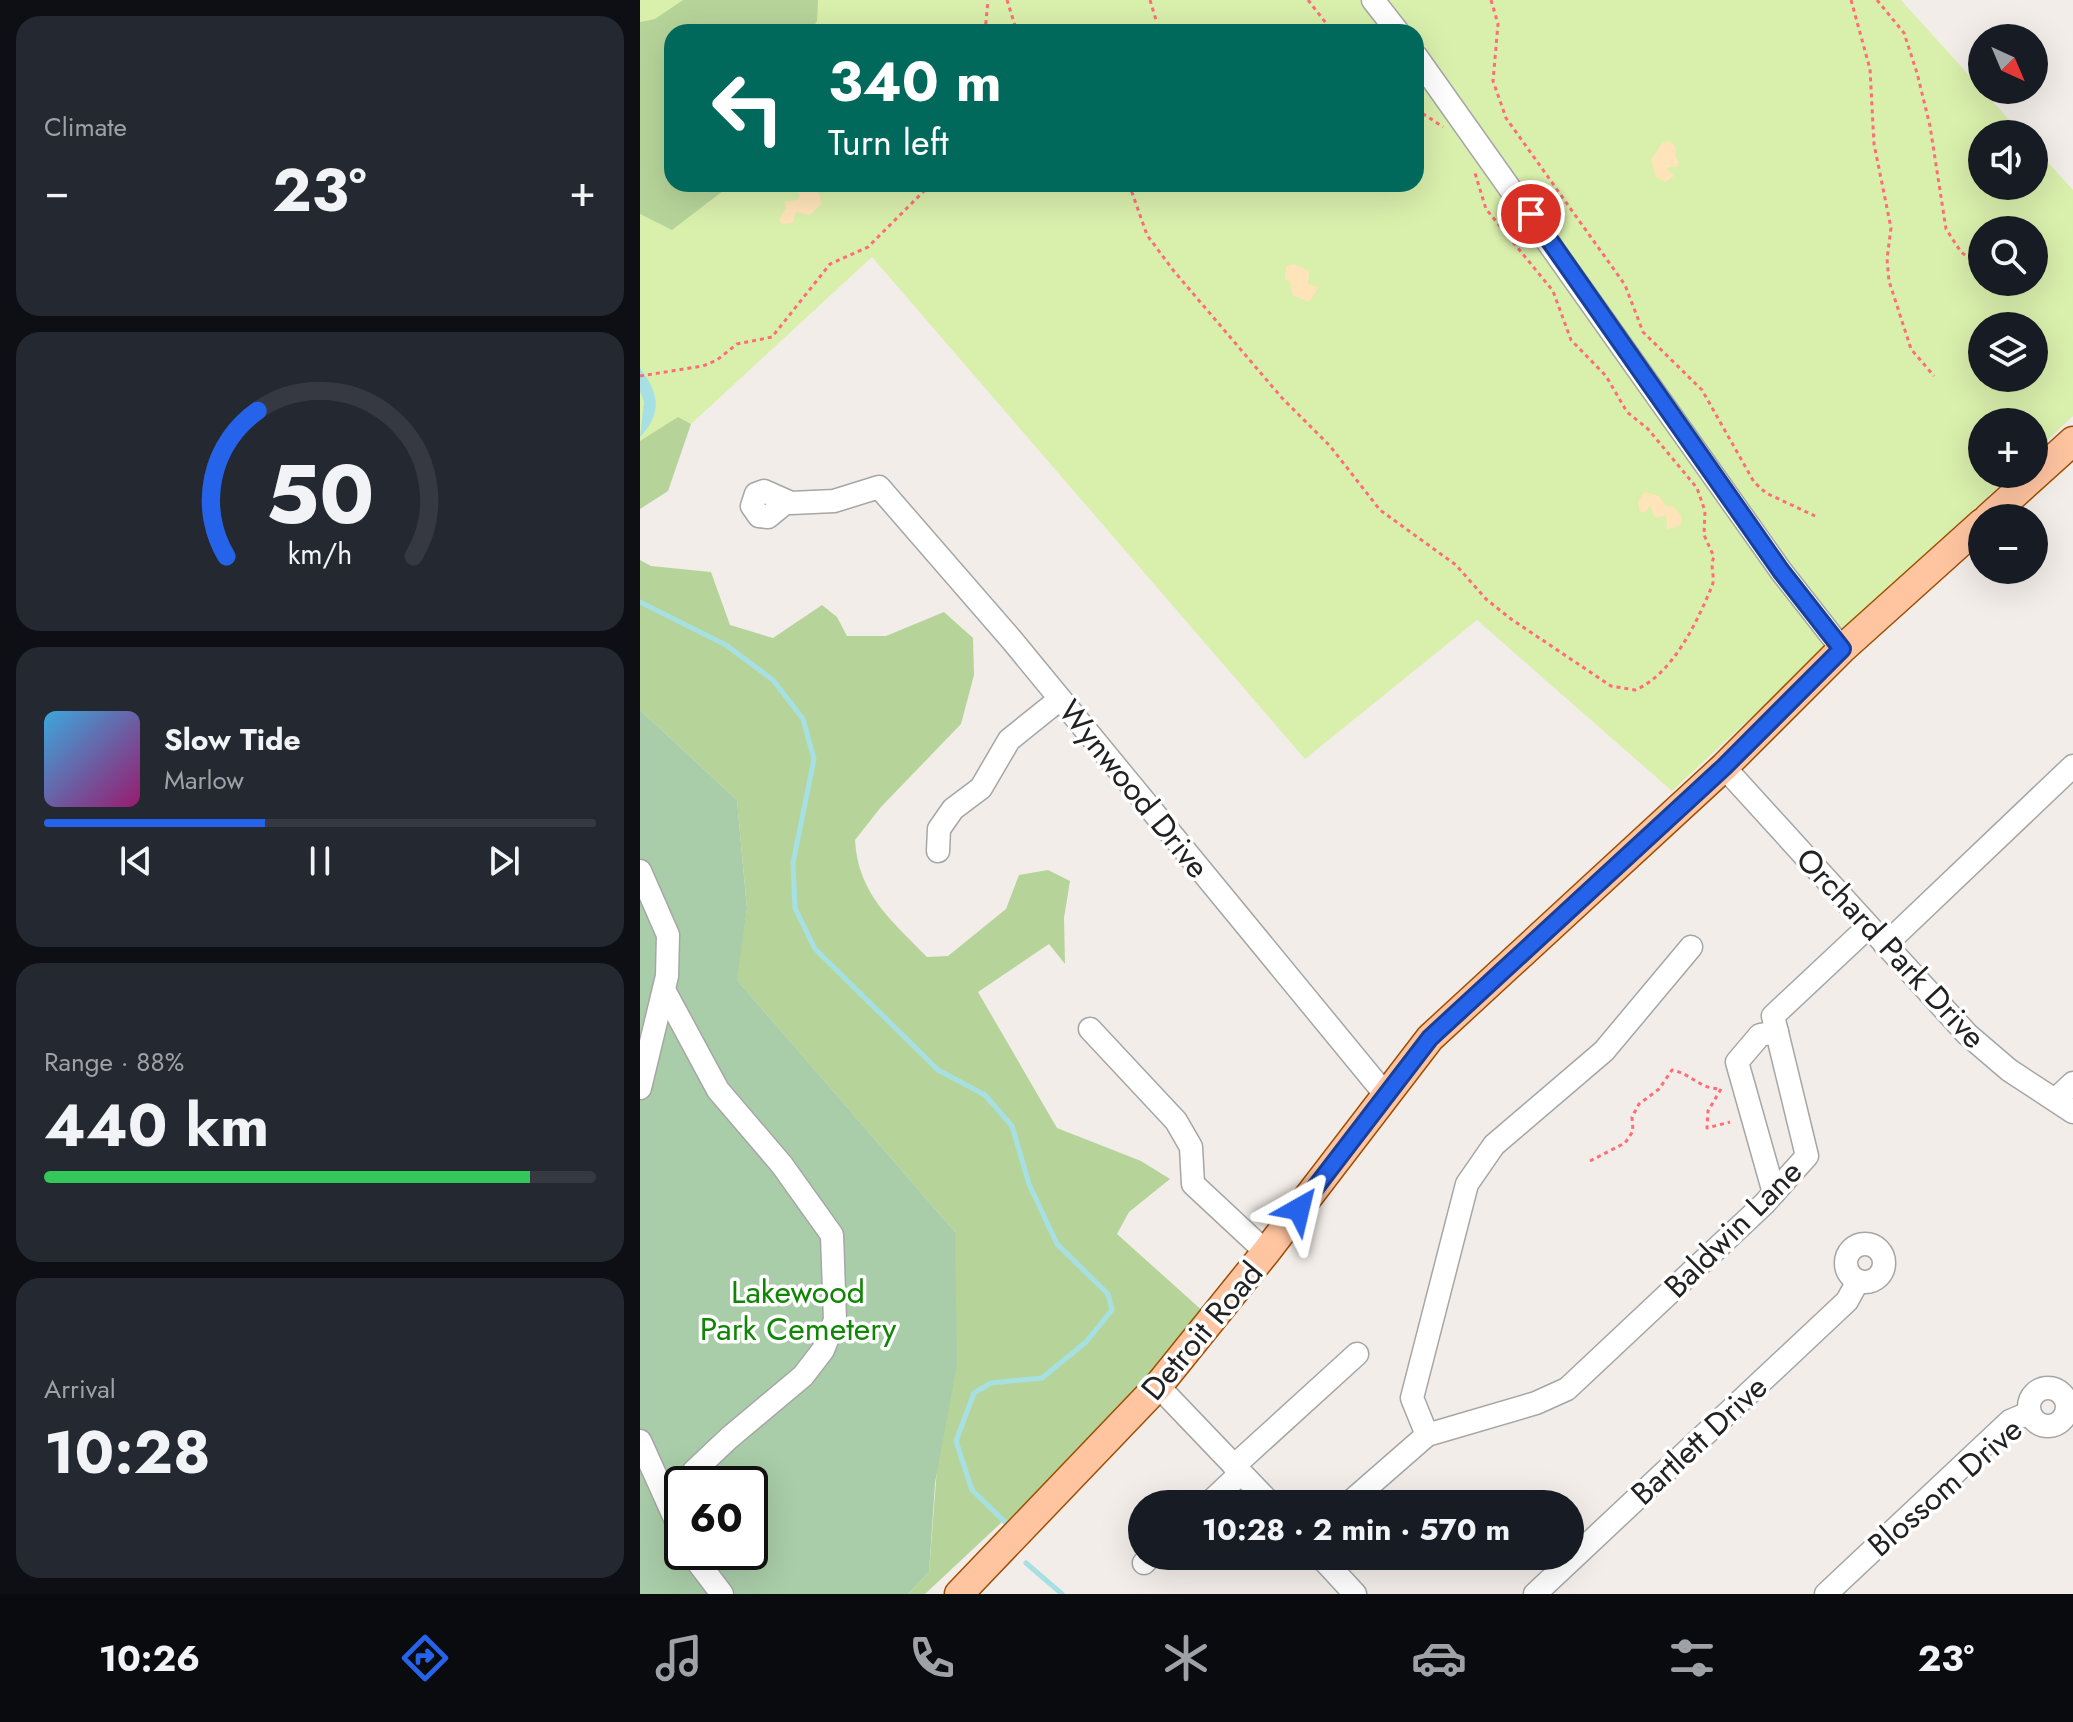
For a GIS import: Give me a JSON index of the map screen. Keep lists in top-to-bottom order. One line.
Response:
{"streets":{"main road":["Detroit Road"],"street":["Wynwood Drive","Orchard Park Drive","Baldwin Lane","Bartlett Drive","Blossom Drive"]},"crossings":[["Wynwood Drive","Detroit Road"],["Orchard Park Drive","Detroit Road"]],"parks":["Lakewood Park Cemetery"],"north":"bottom right","page":{"tile":["Climate",["Range · 88%","440 km"],["Arrival","10:28"]],"map_buttons":["+","−"],"turn":["340 m","Turn left"],"heat":["−","23°","+"],"song":["Slow Tide","Marlow"],"limit":"60","trip":"10:28 · 2 min · 570 m","tabs":["10:26","23°"],"gauge":["50","km/h"]}}
